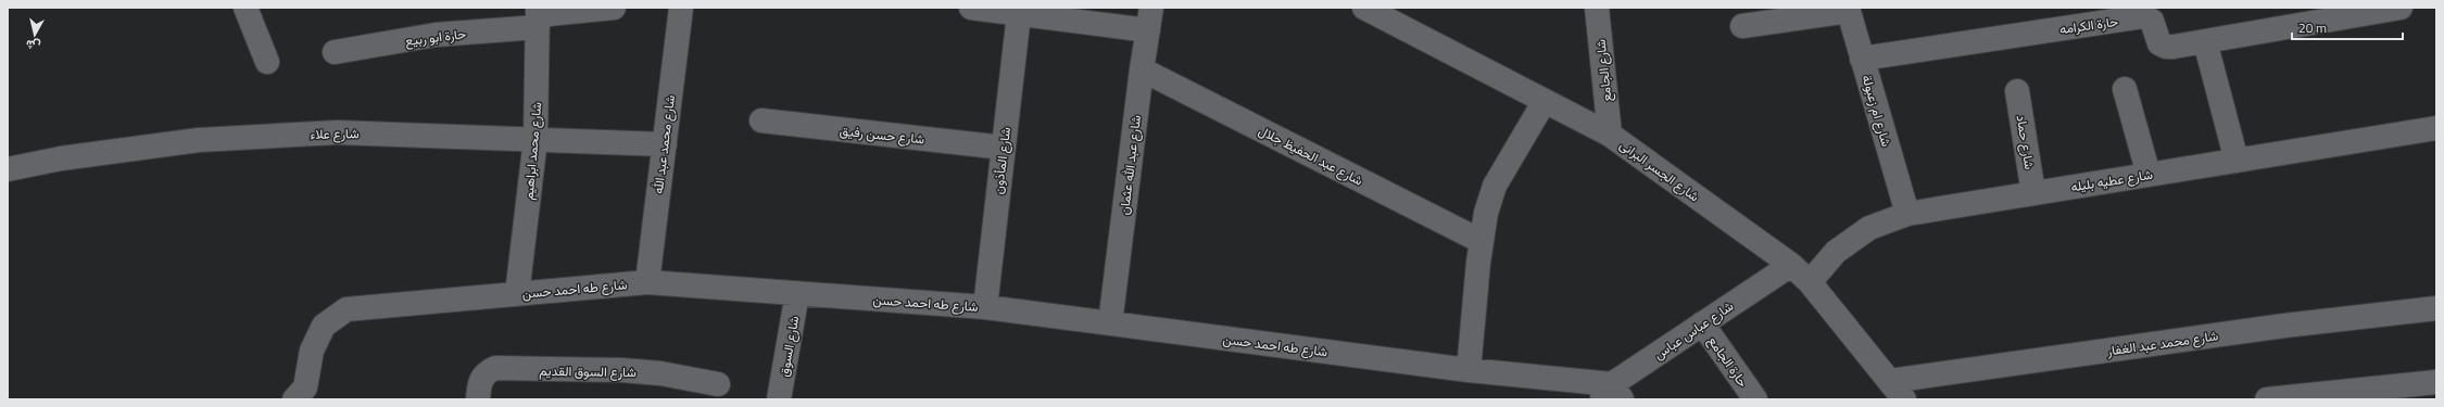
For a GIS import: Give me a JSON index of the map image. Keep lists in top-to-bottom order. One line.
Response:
{"streets":{"street":["حارة الكرامه","حارة ابو ربيع","شارع الجامع","شارع ام زعبولة","شارع علاء","شارع حسن رفيق","شارع حماد","شارع محمد عبد الله","شارع محمد ابراهيم","شارع عبد الحفيظ جلال","شارع المأذون","شارع عبد الله عثمان","شارع الجسر البرانى","شارع عطيه بليله","شارع طه احمد حسن","شارع عباس عباس","شارع محمد عبد الغفار","شارع السوق","حارة الجامع","شارع السوق القديم"]},"crossings":[["حارة الكرامه","شارع ام زعبولة"],["حارة ابو ربيع","شارع محمد ابراهيم"],["شارع الجامع","شارع الجسر البرانى"],["شارع ام زعبولة","شارع عطيه بليله"],["شارع علاء","شارع محمد عبد الله"],["شارع علاء","شارع محمد ابراهيم"],["شارع حسن رفيق","شارع المأذون"],["شارع حماد","شارع عطيه بليله"],["شارع محمد عبد الله","شارع طه احمد حسن"],["شارع محمد ابراهيم","شارع طه احمد حسن"],["شارع عبد الحفيظ جلال","شارع عبد الله عثمان"],["شارع المأذون","شارع طه احمد حسن"],["شارع عبد الله عثمان","شارع طه احمد حسن"],["شارع الجسر البرانى","شارع عطيه بليله"],["شارع الجسر البرانى","شارع عباس عباس"],["شارع الجسر البرانى","شارع محمد عبد الغفار"],["شارع طه احمد حسن","شارع عباس عباس"],["شارع طه احمد حسن","شارع السوق"],["شارع عباس عباس","حارة الجامع"]],"scale_bar":"20 m","north":"bottom"}
